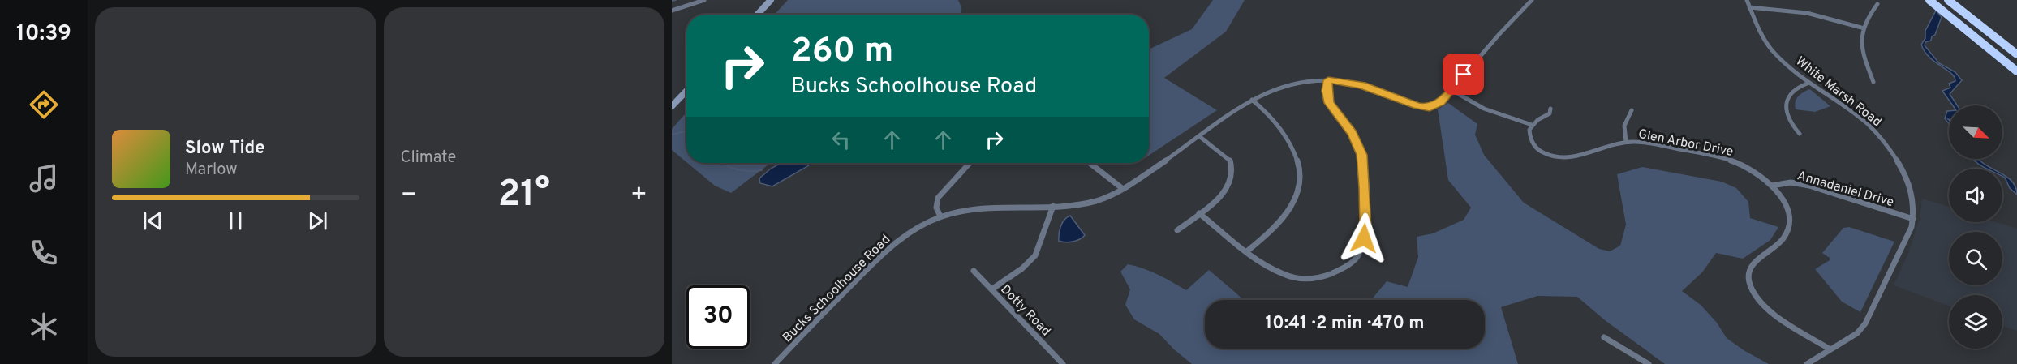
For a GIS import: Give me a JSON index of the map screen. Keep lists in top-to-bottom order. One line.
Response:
{"streets":{"street":["White Marsh Road","Glen Arbor Drive","Annadaniel Drive","Bucks Schoolhouse Road","Dotty Road"]},"crossings":[["White Marsh Road","Glen Arbor Drive"],["White Marsh Road","Annadaniel Drive"],["Glen Arbor Drive","Annadaniel Drive"]],"north":"bottom right","page":{"tabs":"10:39","tile":"Climate","turn":["260 m","Bucks Schoolhouse Road"],"song":["Slow Tide","Marlow"],"heat":["−","21°","+"],"limit":"30","trip":"10:41 · 2 min · 470 m"}}
